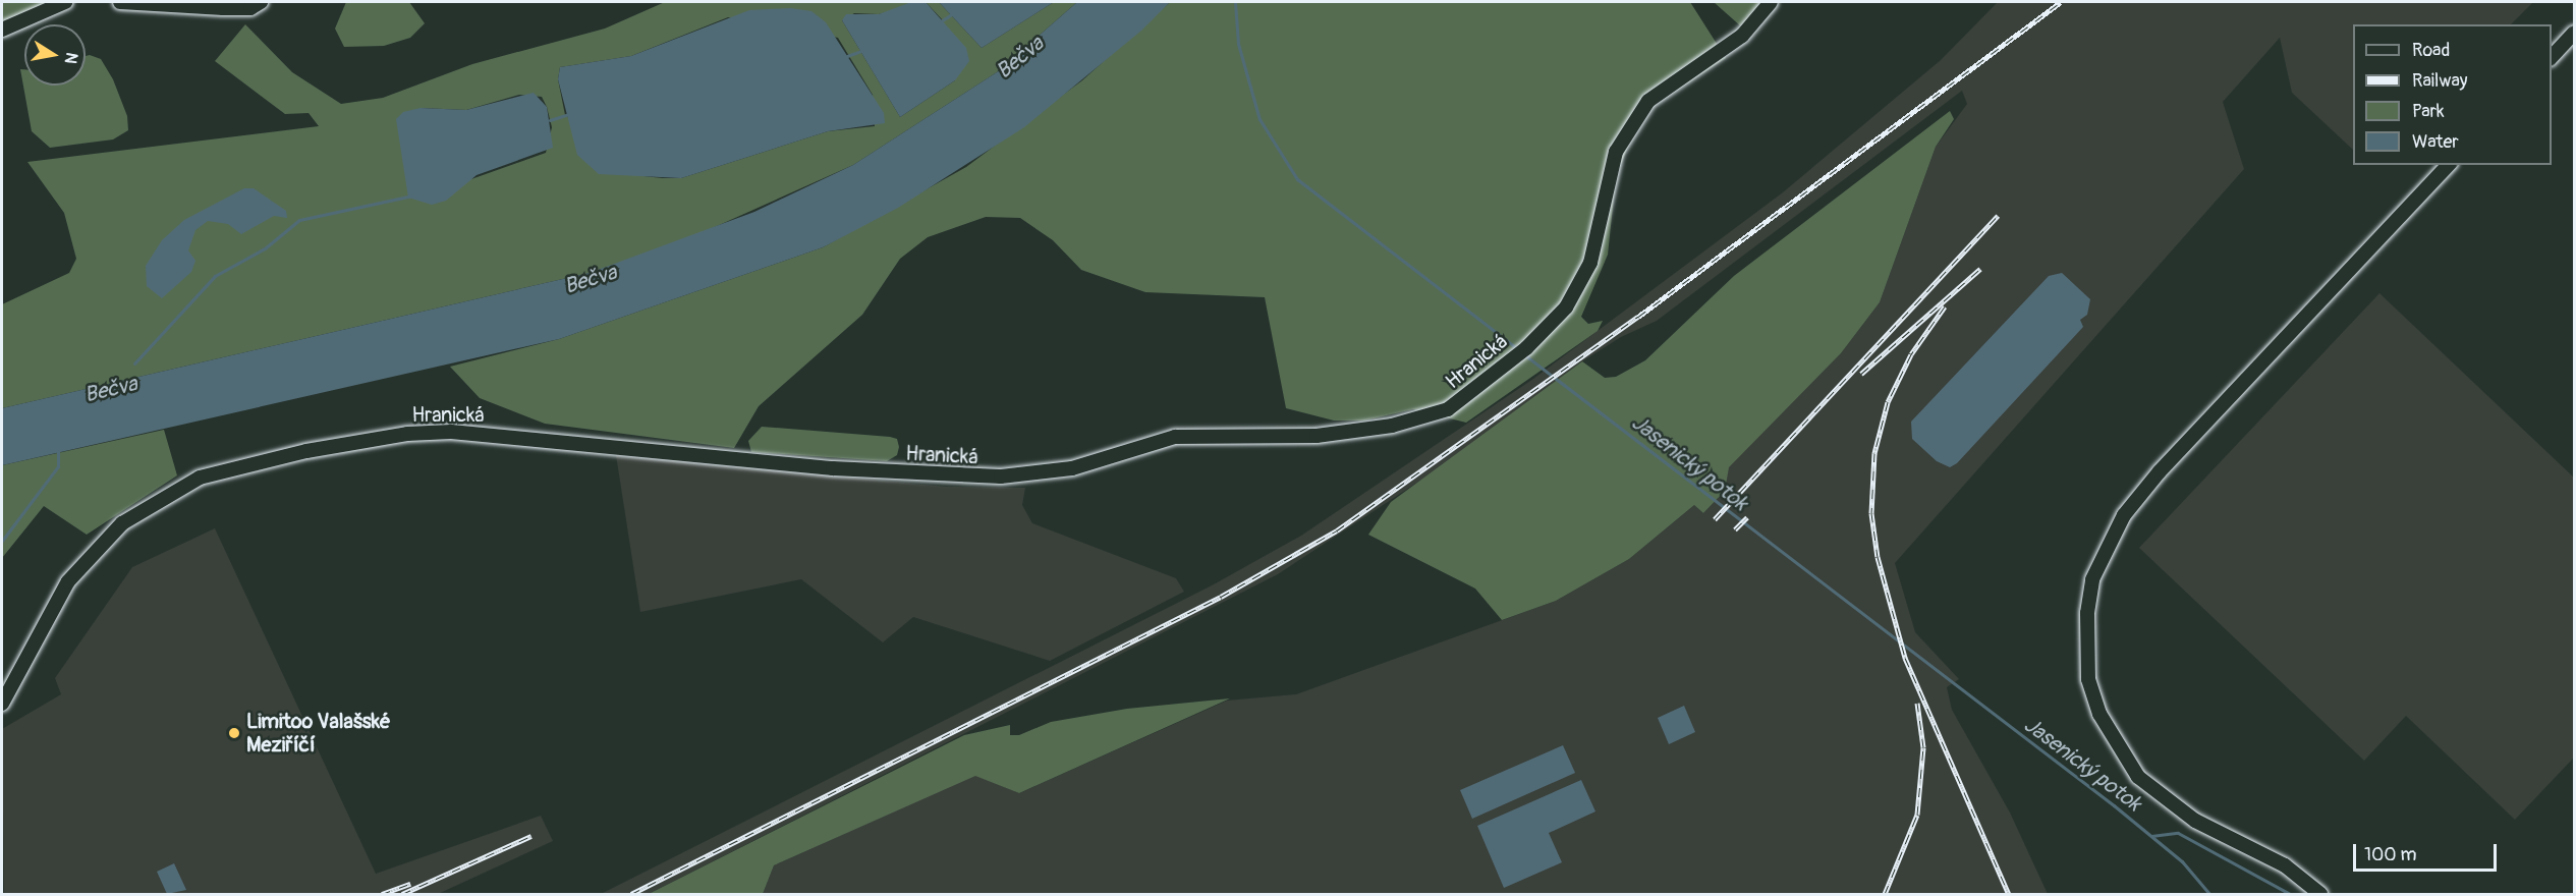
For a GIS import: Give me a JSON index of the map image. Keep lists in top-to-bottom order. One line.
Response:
{"streets":{"street":["Hranická"]},"water":["Bečva","Jasenický potok"],"places":["Limitoo Valašské Meziříčí"],"legend":["Road","Railway","Park","Water"],"scale_bar":"100 m","north":"right"}
